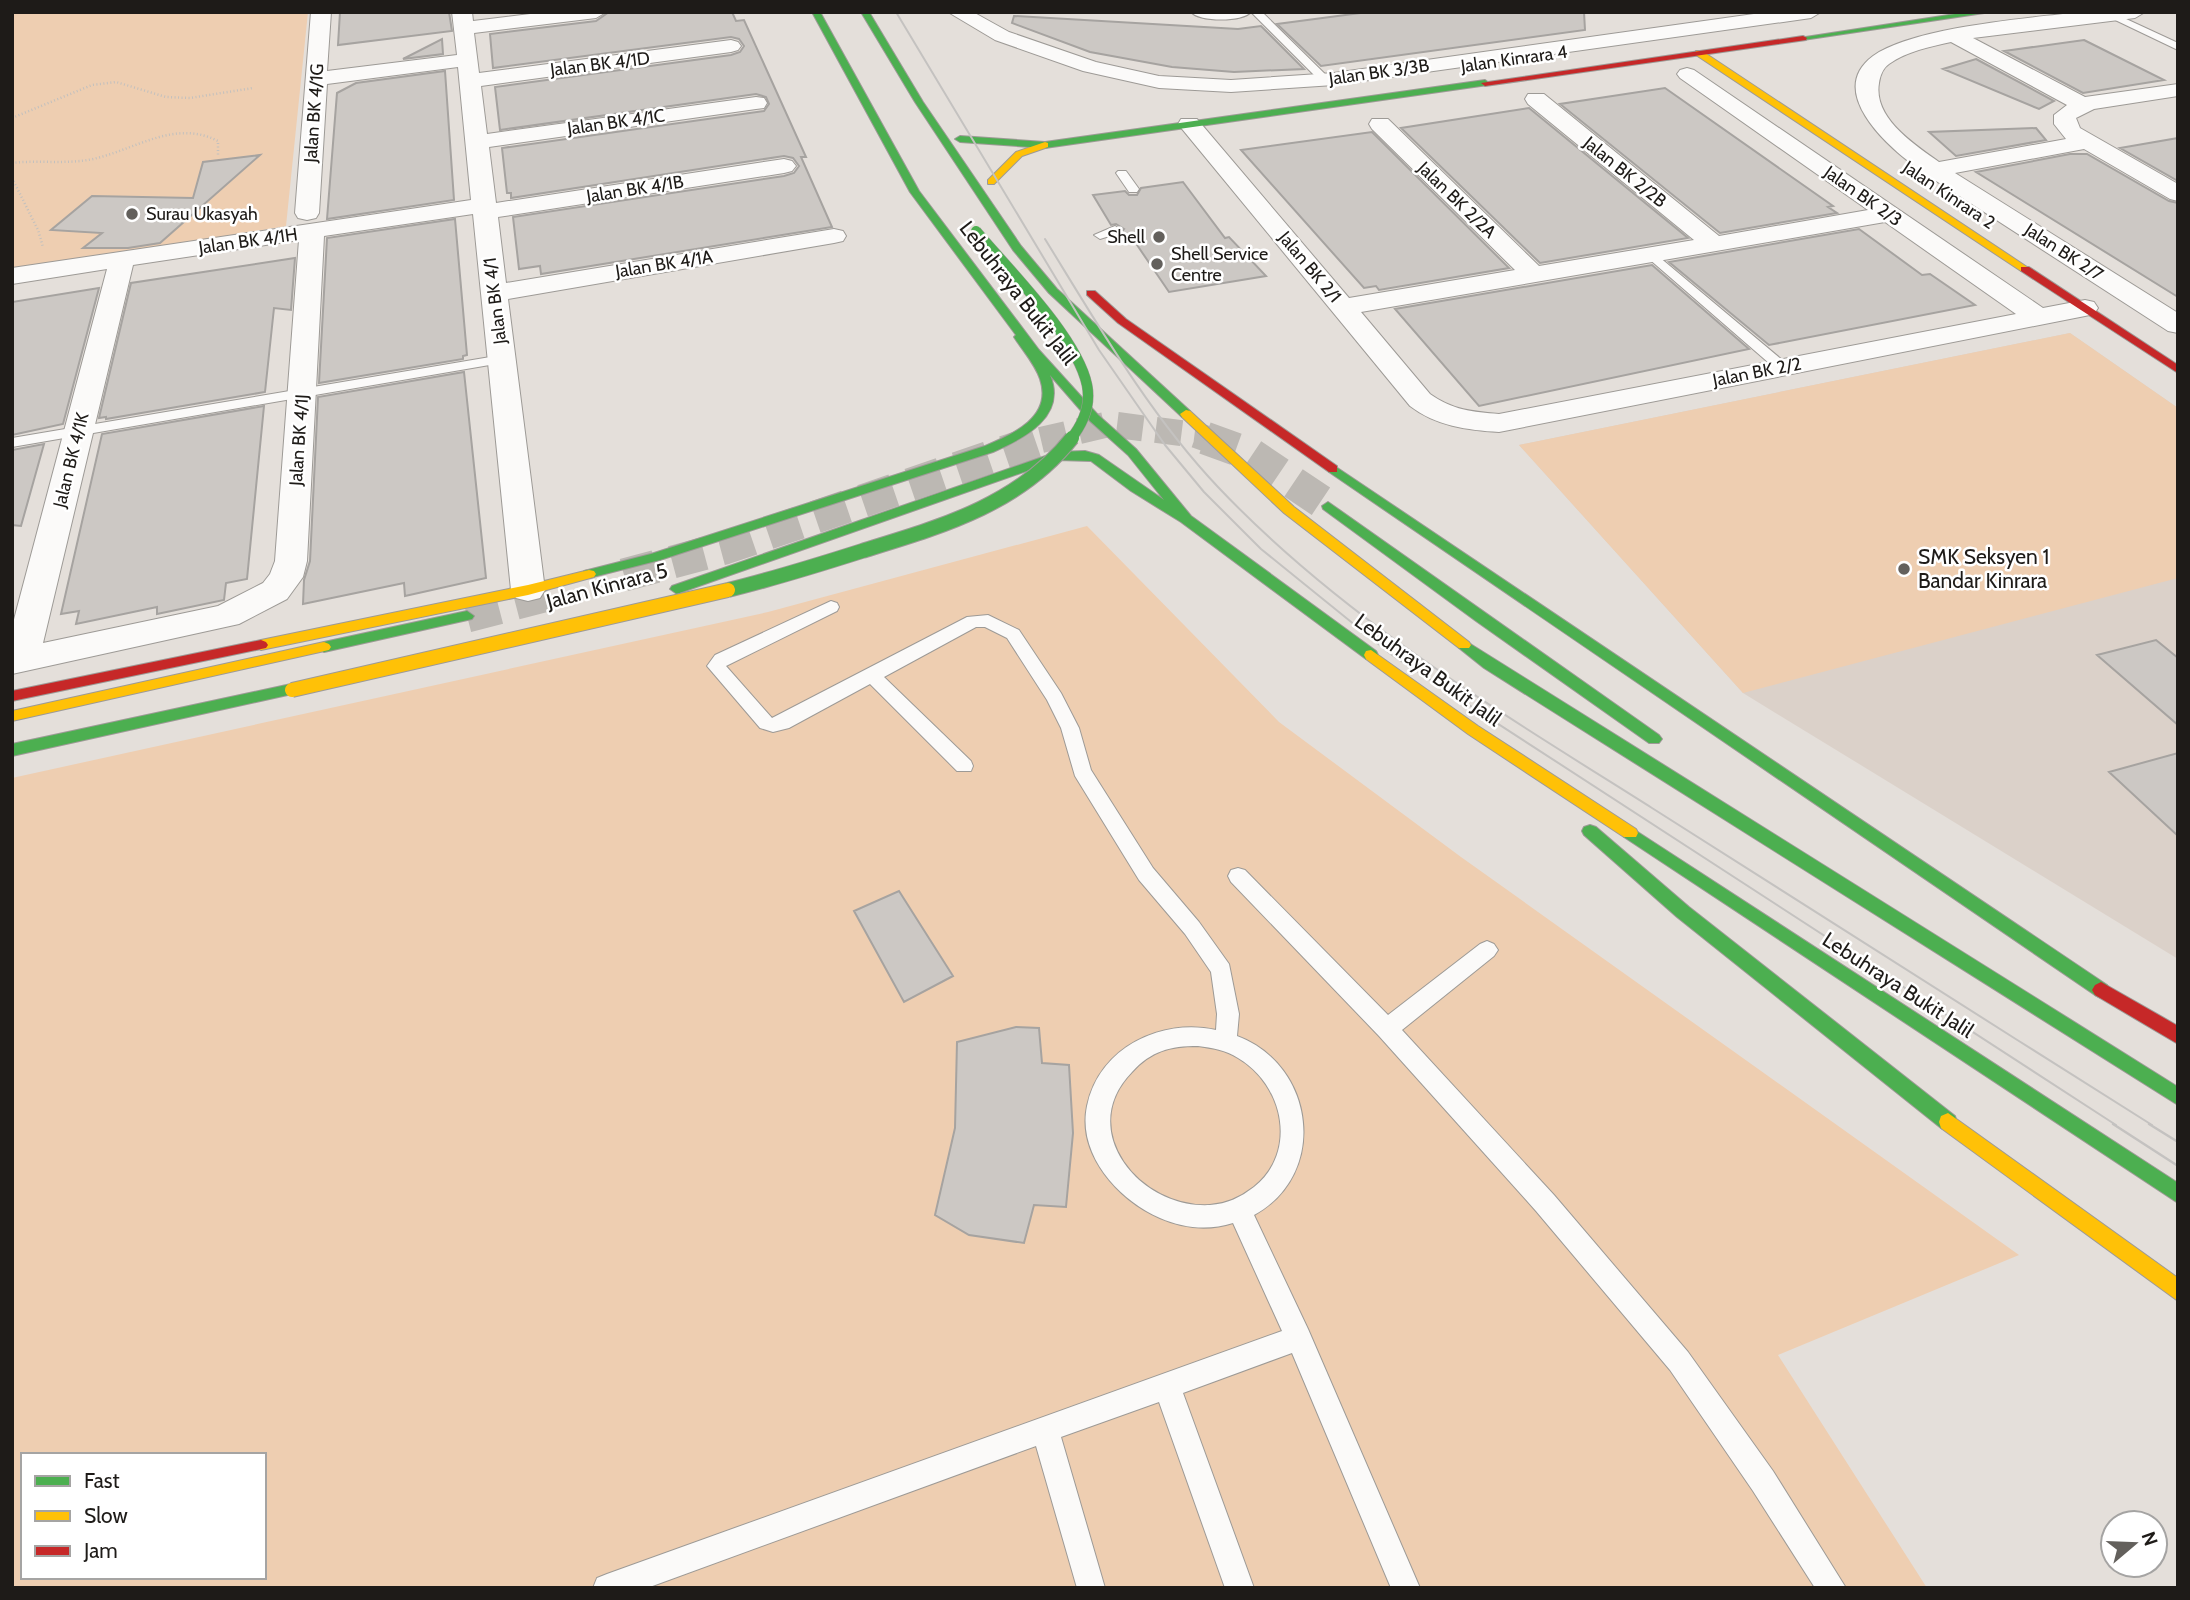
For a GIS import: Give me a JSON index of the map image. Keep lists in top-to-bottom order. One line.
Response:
{"streets":{"main road":["Jalan Kinrara 4","Jalan Kinrara 2","Lebuhraya Bukit Jalil","Jalan Kinrara 5"],"street":["Jalan BK 4/1D","Jalan BK 3/3B","Jalan BK 4/1G","Jalan BK 4/1C","Jalan BK 2/2B","Jalan BK 4/1B","Jalan BK 2/3","Jalan BK 2/2A","Jalan BK 4/1H","Jalan BK 2/7","Jalan BK 4/1A","Jalan BK 2/1","Jalan BK 4/1","Jalan BK 2/2","Jalan BK 4/1J","Jalan BK 4/1K"]},"crossings":[["Jalan Kinrara 4","Jalan Kinrara 2"],["Jalan Kinrara 4","Jalan BK 2/3"],["Jalan Kinrara 4","Jalan BK 2/1"],["Jalan BK 4/1D","Jalan BK 4/1G"],["Jalan BK 4/1D","Jalan BK 4/1"],["Jalan BK 4/1G","Jalan BK 4/1H"],["Jalan BK 4/1G","Jalan BK 4/1J"],["Jalan BK 4/1C","Jalan BK 4/1"],["Jalan BK 4/1B","Jalan BK 4/1H"],["Jalan BK 4/1B","Jalan BK 4/1"],["Jalan Kinrara 2","Jalan BK 2/3"],["Jalan Kinrara 2","Jalan BK 2/2"],["Jalan BK 2/3","Jalan BK 2/2"],["Jalan BK 4/1H","Jalan BK 4/1"],["Jalan BK 4/1H","Jalan BK 4/1J"],["Jalan BK 4/1H","Jalan BK 4/1K"],["Jalan BK 4/1A","Jalan BK 4/1"],["Jalan BK 2/1","Jalan BK 2/2"],["Lebuhraya Bukit Jalil","Jalan Kinrara 5"],["Jalan BK 4/1","Jalan Kinrara 5"],["Jalan BK 4/1J","Jalan BK 4/1K"]],"places":["Surau Ukasyah","Shell","Shell Service Centre","SMK Seksyen 1 Bandar Kinrara"],"legend":["Fast","Slow","Jam"],"north":"right"}
